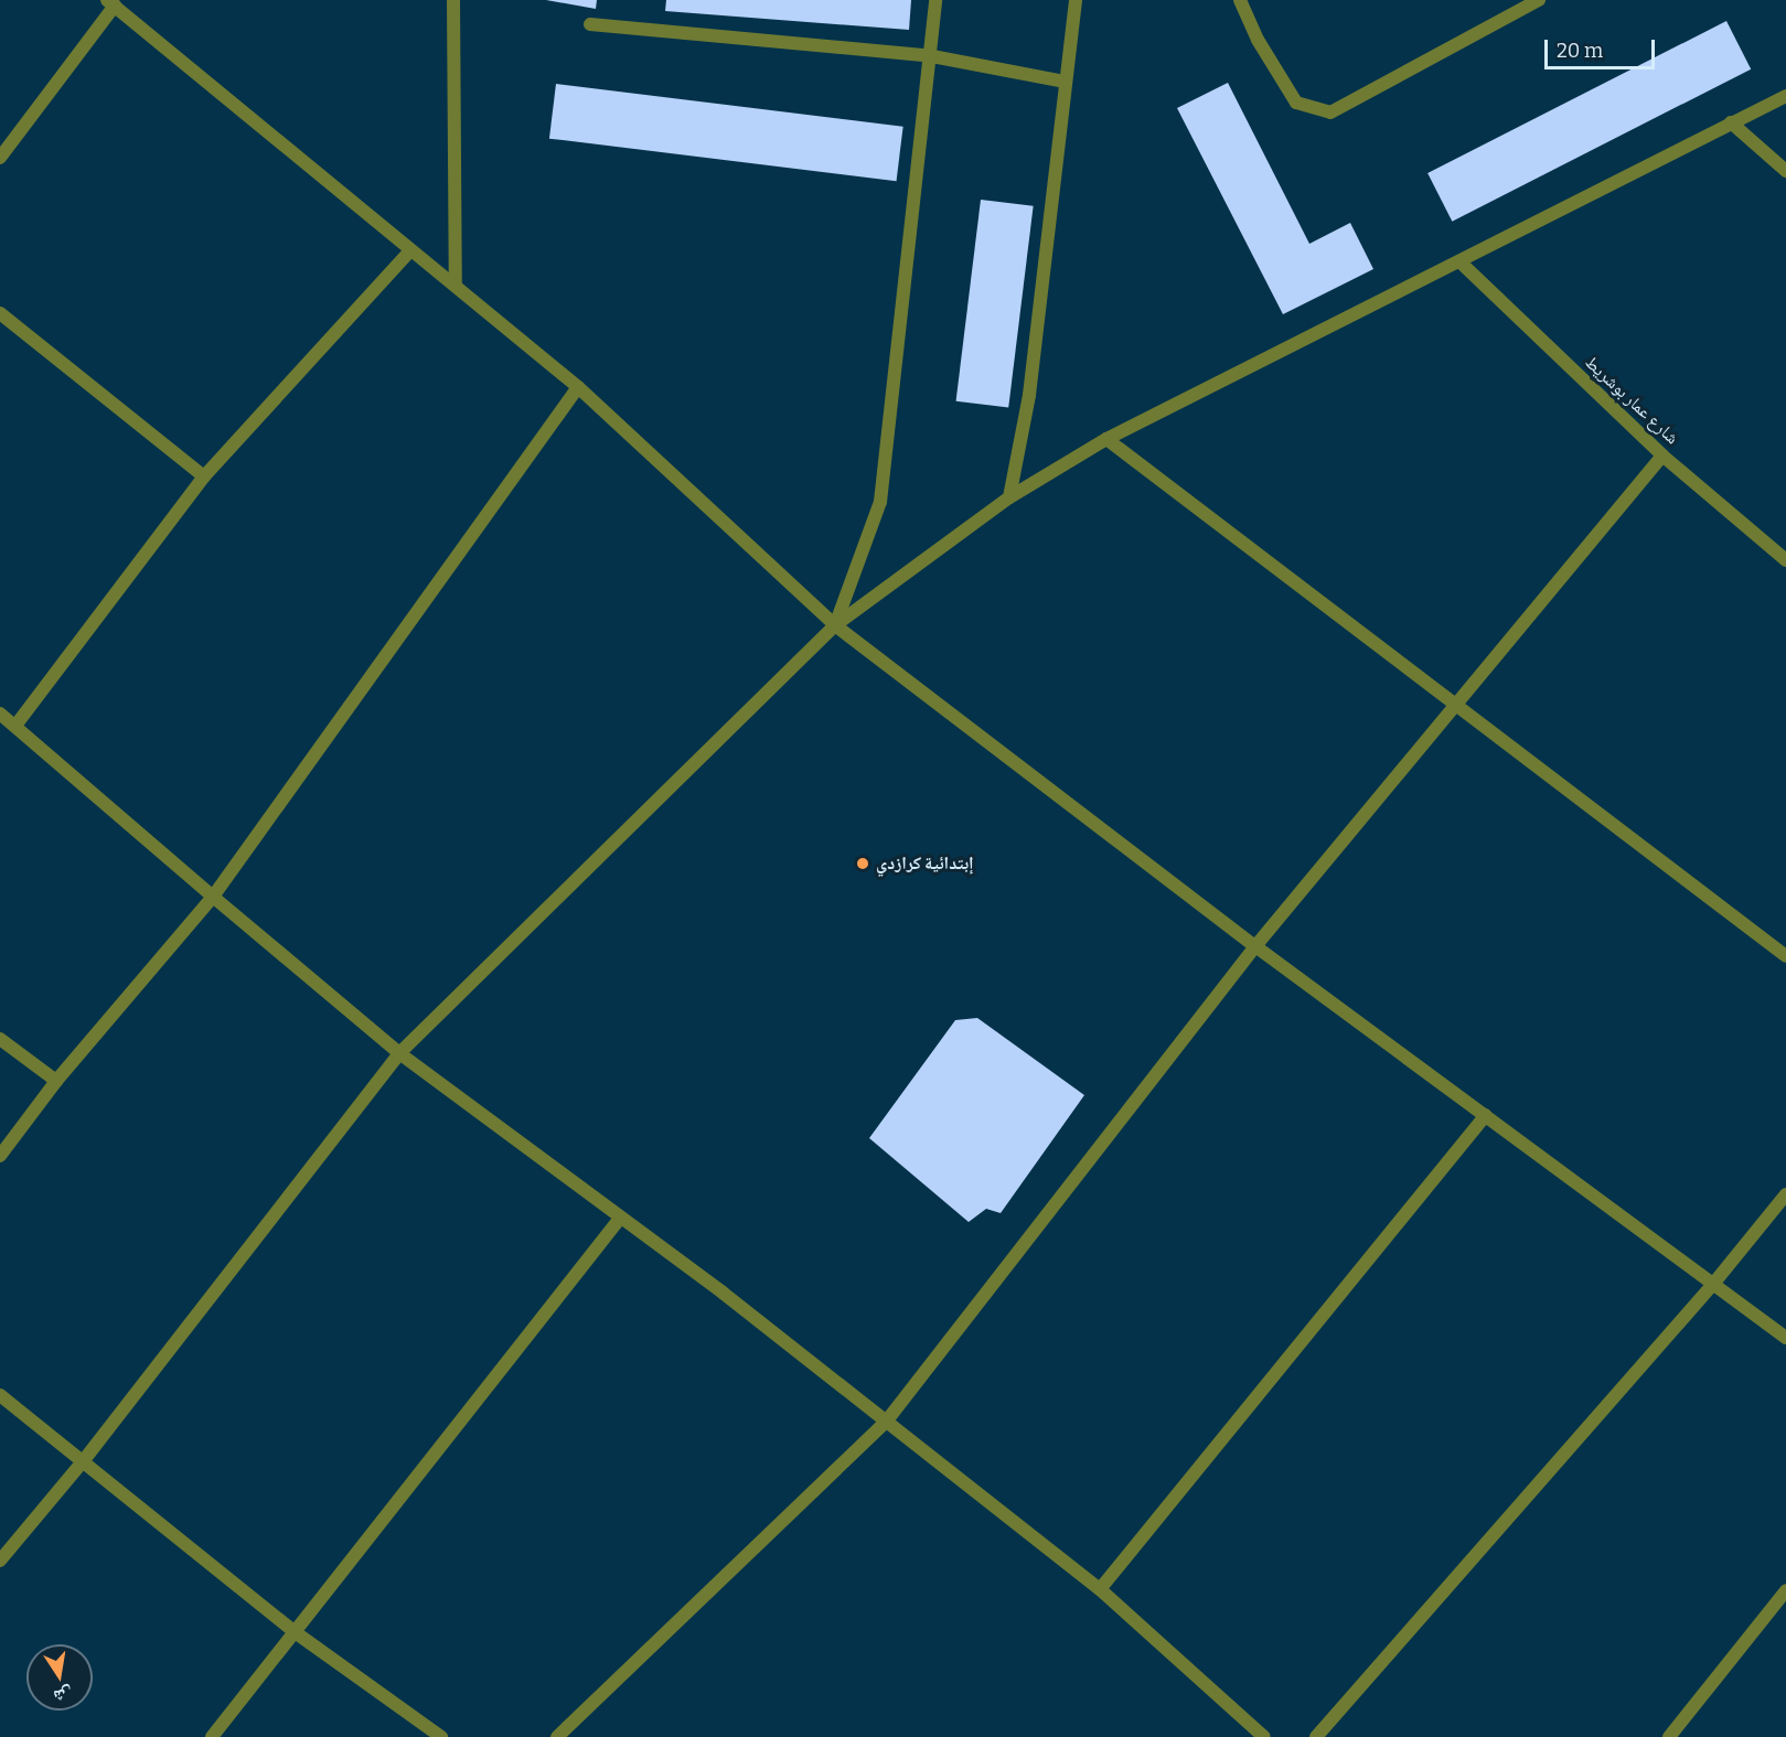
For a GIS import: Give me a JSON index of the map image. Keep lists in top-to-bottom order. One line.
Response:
{"streets":{"street":["شارع عمار بوشريط"]},"places":["إبتدائية كرازدي"],"scale_bar":"20 m","north":"bottom"}
